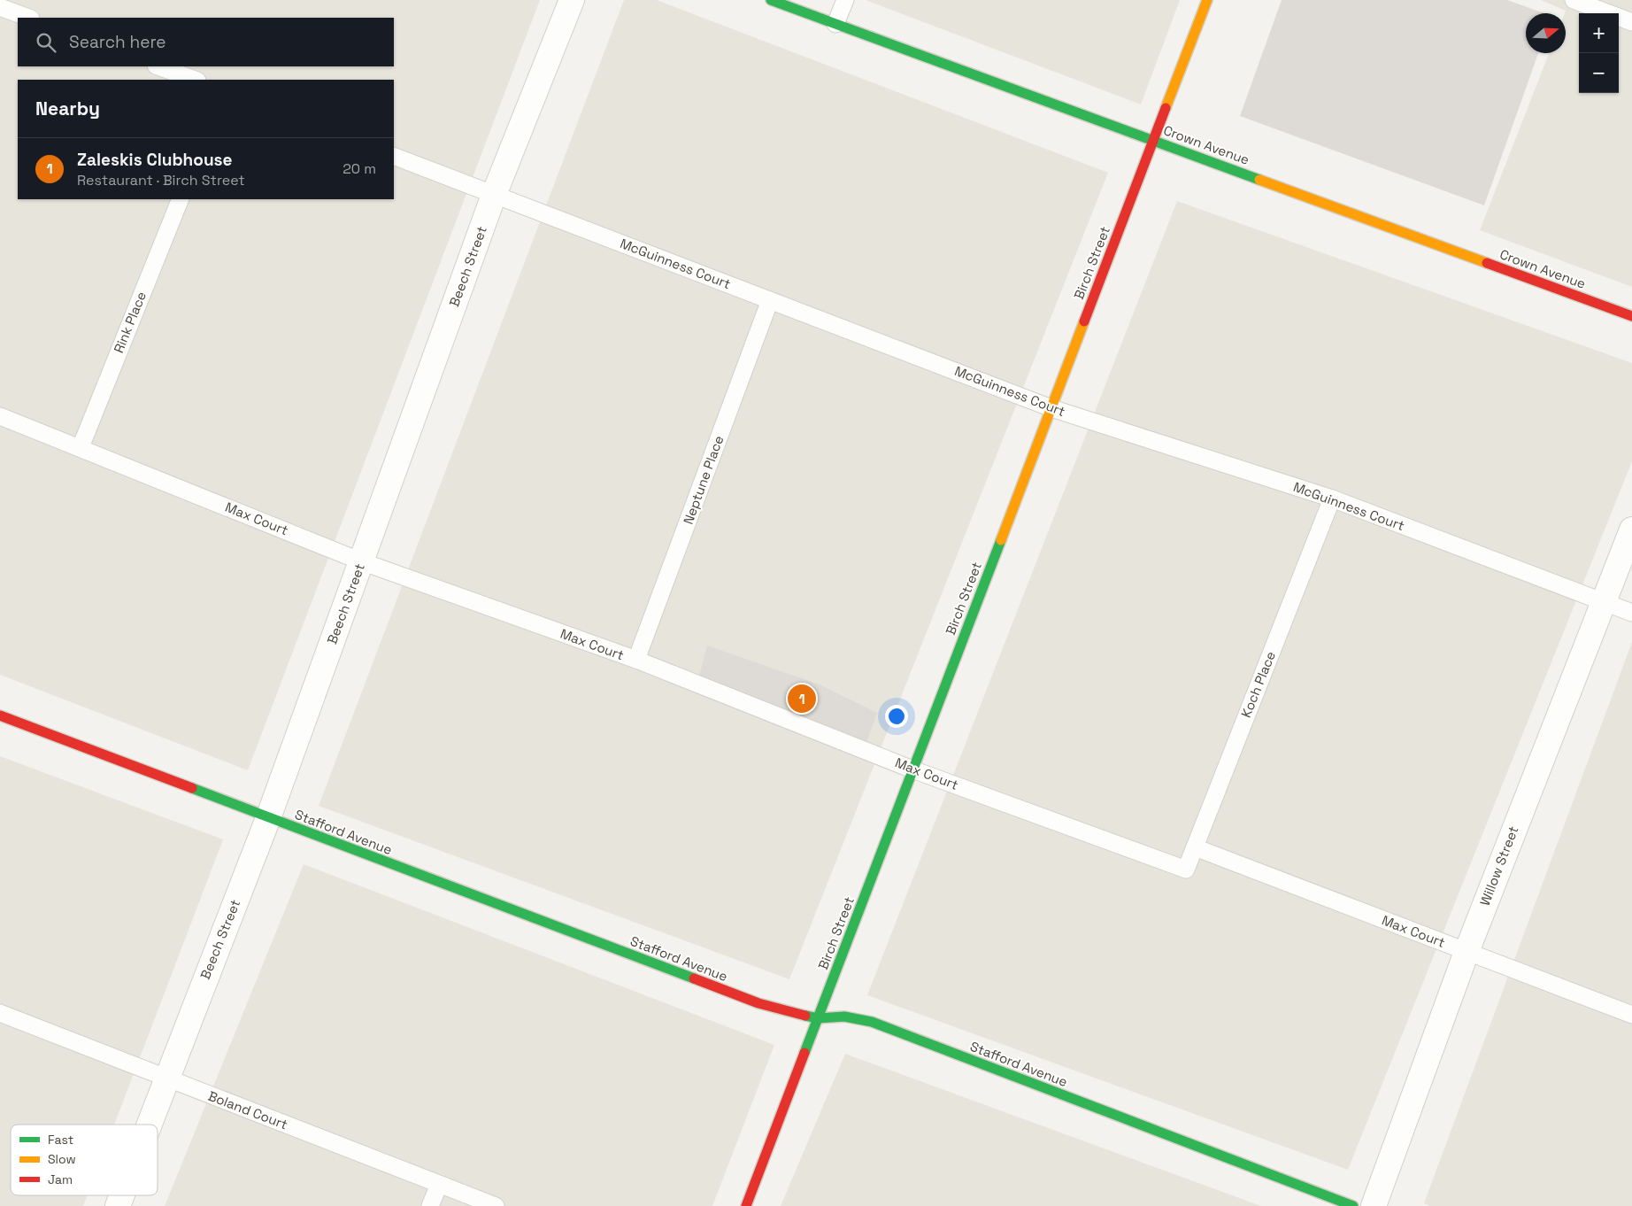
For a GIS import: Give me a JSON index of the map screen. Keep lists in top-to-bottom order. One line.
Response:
{"streets":{"street":["Crown Avenue","Birch Street","Beech Street","Stafford Avenue","Willow Street"],"lane":["McGuinness Court","Rink Place","Neptune Place","Max Court","Koch Place","Boland Court"]},"crossings":[["Crown Avenue","Birch Street"],["Birch Street","McGuinness Court"],["Birch Street","Max Court"],["Birch Street","Stafford Avenue"],["McGuinness Court","Beech Street"],["McGuinness Court","Neptune Place"],["McGuinness Court","Koch Place"],["McGuinness Court","Willow Street"],["Beech Street","Max Court"],["Beech Street","Stafford Avenue"],["Beech Street","Boland Court"],["Rink Place","Max Court"],["Neptune Place","Max Court"],["Max Court","Koch Place"],["Max Court","Willow Street"]],"legend":["Fast","Slow","Jam"],"north":"right","page":{"map_buttons":["+","−"],"search":"Search here","heading":"Nearby","list":[{"mark":"1","name":"Zaleskis Clubhouse","note":"Restaurant · Birch Street","value":"20 m"}],"pins":"1"}}
